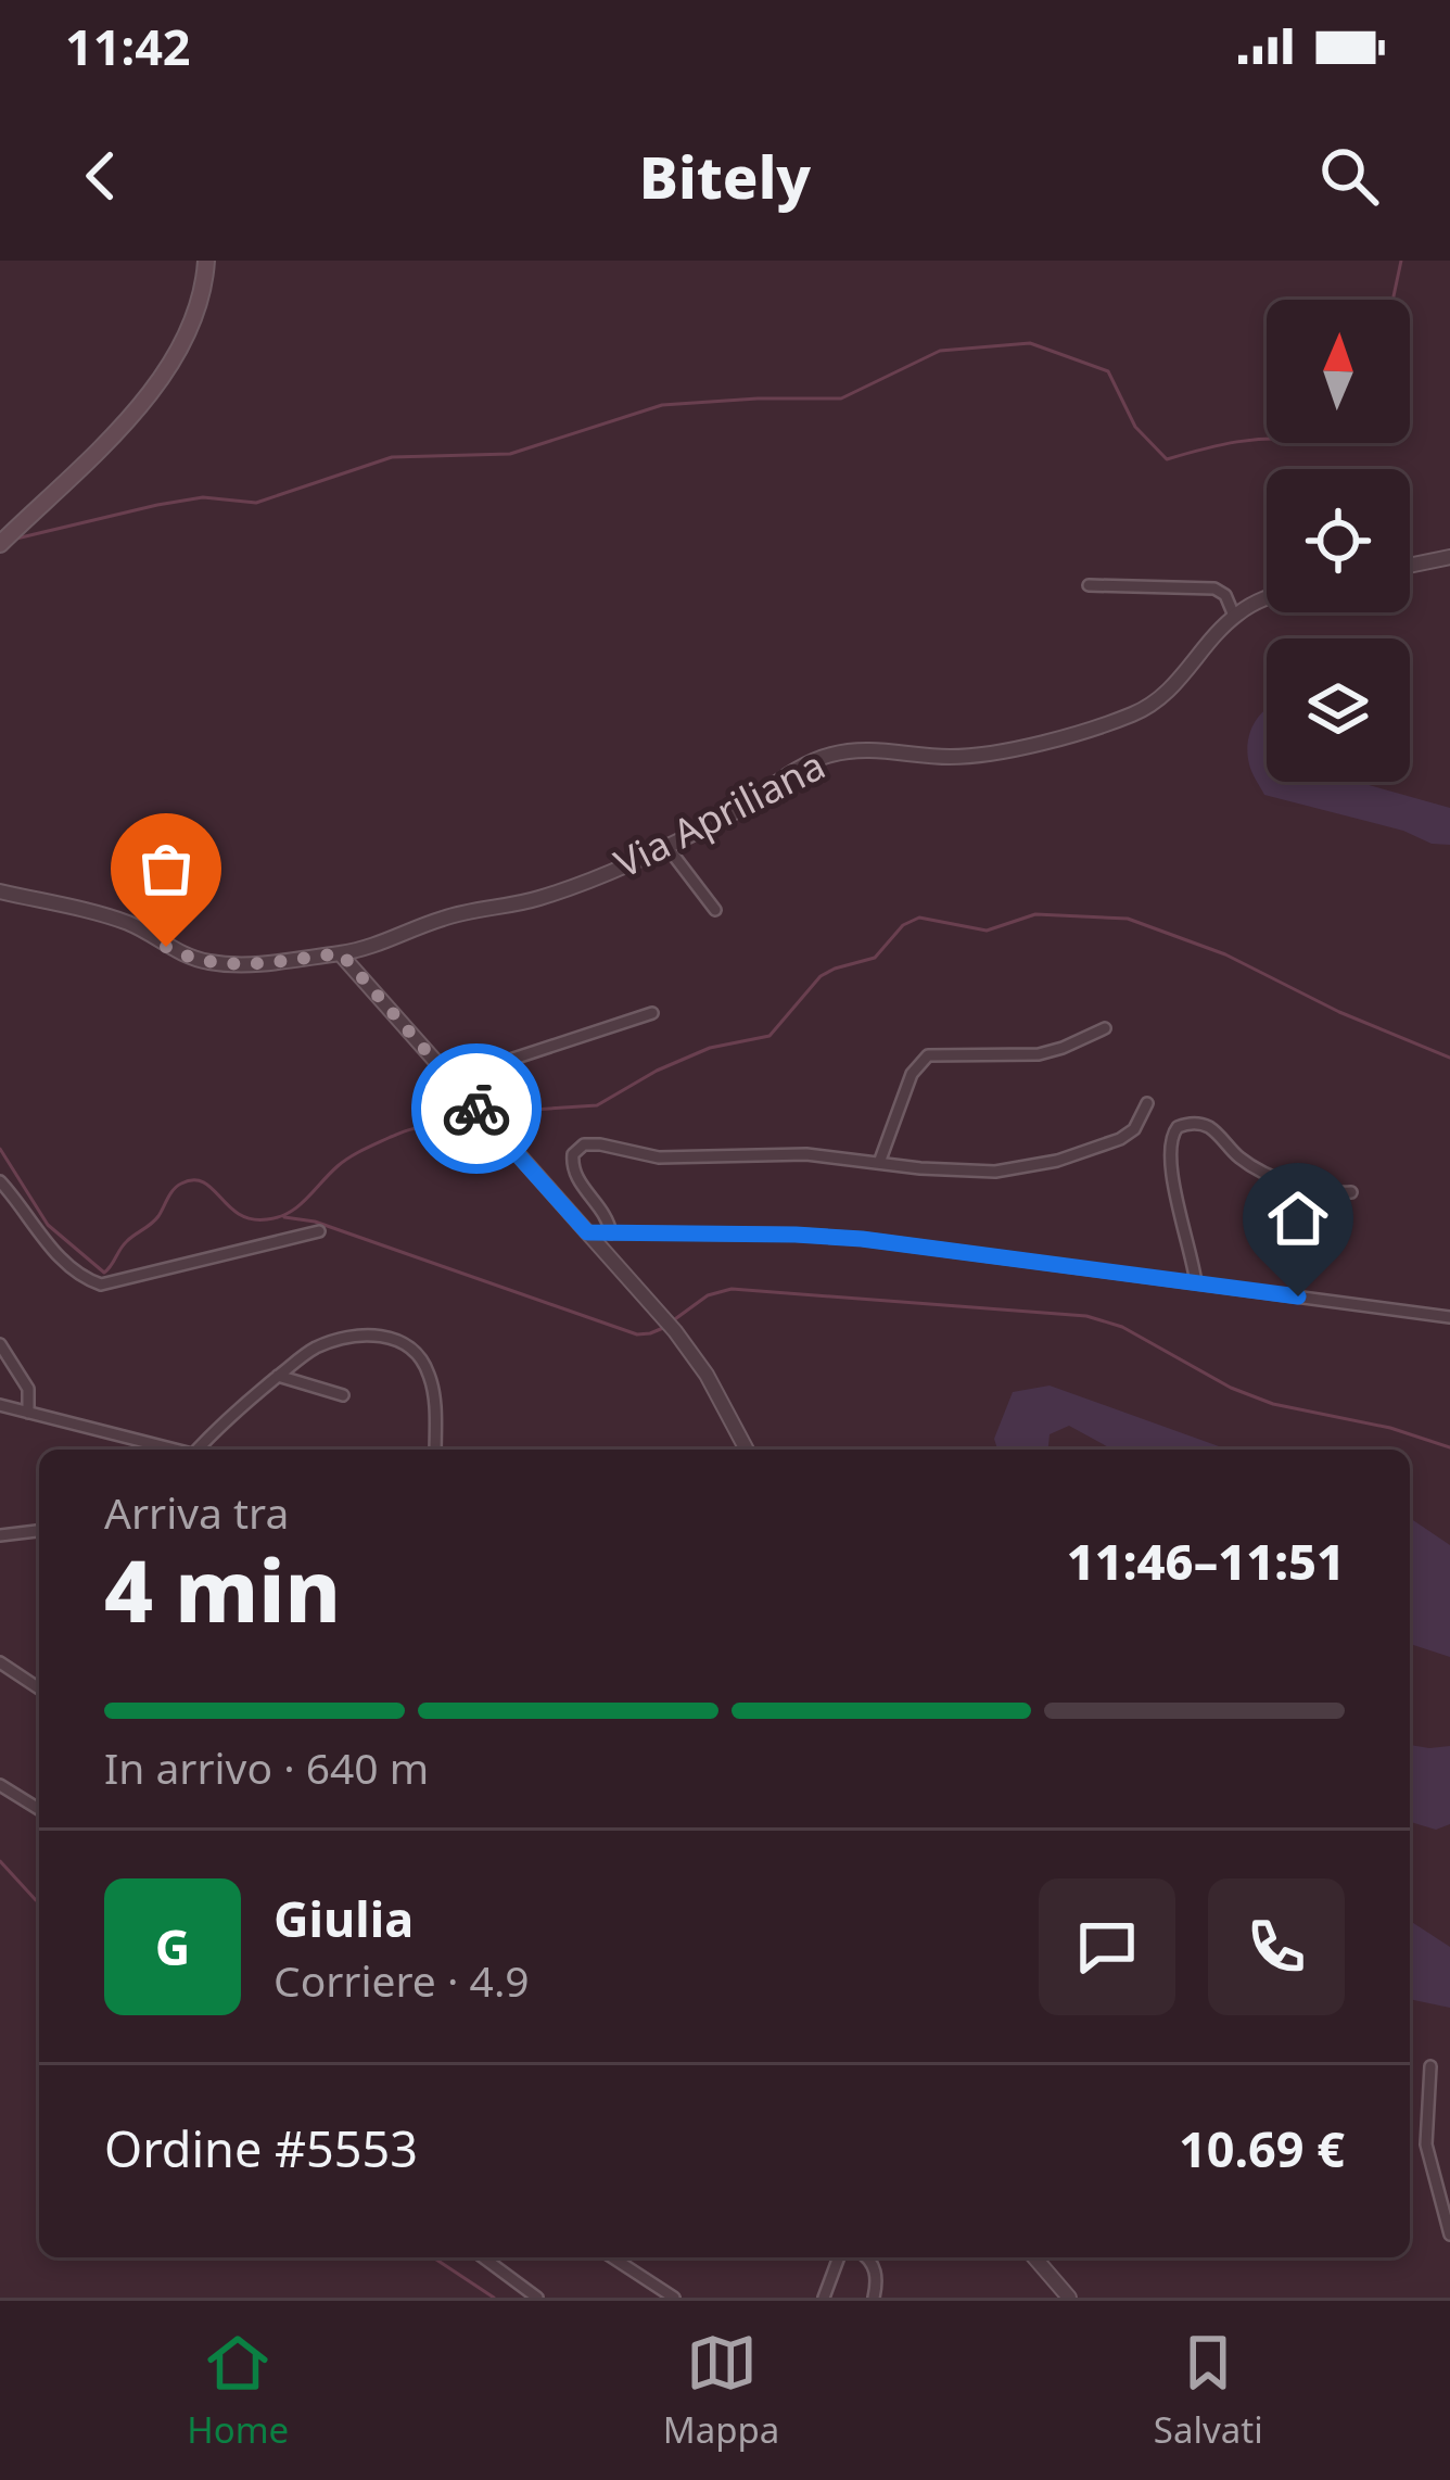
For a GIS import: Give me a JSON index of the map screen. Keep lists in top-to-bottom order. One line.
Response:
{"streets":{"street":["Via Apriliana"]},"north":"top","page":{"status":"11:42","header":"Bitely","heading":["4 min","Arriva tra","11:46–11:51"],"panel":["Giulia","Corriere · 4.9","Ordine #5553","10.69 €"],"bar":"In arrivo · 640 m","round":"G","tabs":["Home","Mappa","Salvati"]}}
